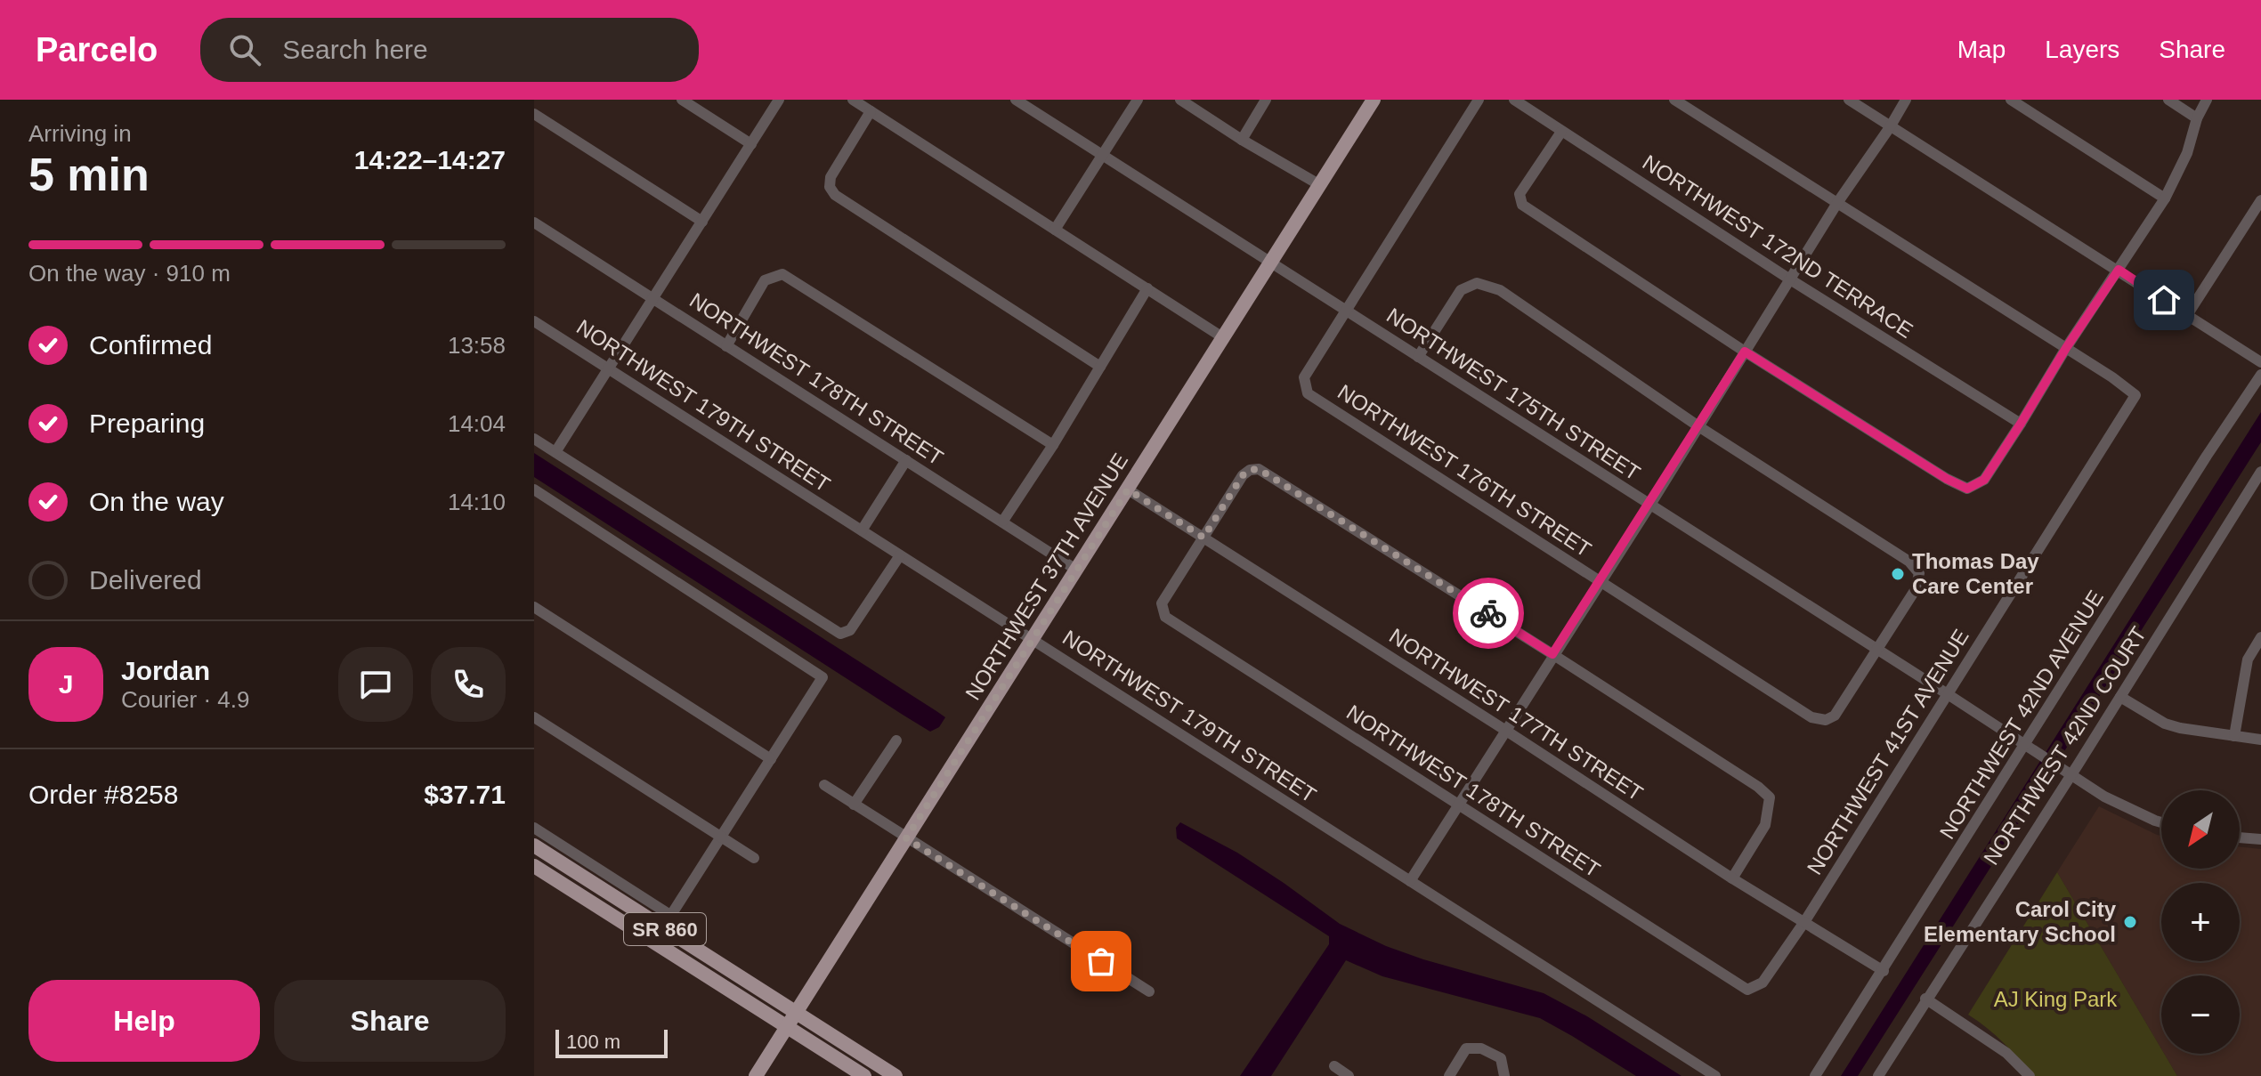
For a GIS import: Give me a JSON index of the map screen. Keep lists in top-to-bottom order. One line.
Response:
{"streets":{"main road":["NORTHWEST 37TH AVENUE","SR 860"],"street":["NORTHWEST 172ND TERRACE","NORTHWEST 178TH STREET","NORTHWEST 175TH STREET","NORTHWEST 179TH STREET","NORTHWEST 176TH STREET","NORTHWEST 177TH STREET","NORTHWEST 42ND AVENUE","NORTHWEST 42ND COURT","NORTHWEST 41ST AVENUE"]},"crossings":[["NORTHWEST 178TH STREET","NORTHWEST 37TH AVENUE"],["NORTHWEST 178TH STREET","NORTHWEST 177TH STREET"],["NORTHWEST 178TH STREET","NORTHWEST 41ST AVENUE"],["NORTHWEST 175TH STREET","NORTHWEST 176TH STREET"],["NORTHWEST 175TH STREET","NORTHWEST 37TH AVENUE"],["NORTHWEST 175TH STREET","NORTHWEST 42ND AVENUE"],["NORTHWEST 175TH STREET","NORTHWEST 42ND COURT"],["NORTHWEST 175TH STREET","NORTHWEST 41ST AVENUE"],["NORTHWEST 179TH STREET","NORTHWEST 37TH AVENUE"],["NORTHWEST 37TH AVENUE","NORTHWEST 177TH STREET"],["NORTHWEST 37TH AVENUE","SR 860"],["NORTHWEST 177TH STREET","NORTHWEST 42ND AVENUE"],["NORTHWEST 177TH STREET","NORTHWEST 41ST AVENUE"]],"parks":["AJ King Park"],"places":["Thomas Day Care Center","Carol City Elementary School"],"scale_bar":"100 m","north":"bottom left","page":{"header":"Parcelo","search":"Search here","nav":["Map","Layers","Share"],"heading":["5 min","Arriving in","14:22–14:27"],"panel":["Jordan","Courier · 4.9","Order #8258","$37.71"],"bar":"On the way · 910 m","list":[["Confirmed","13:58"],["Preparing","14:04"],["On the way","14:10"],"Delivered"],"round":"J","map_buttons":["+","−"],"buttons":["Help","Share"],"scale":"100 m"}}
